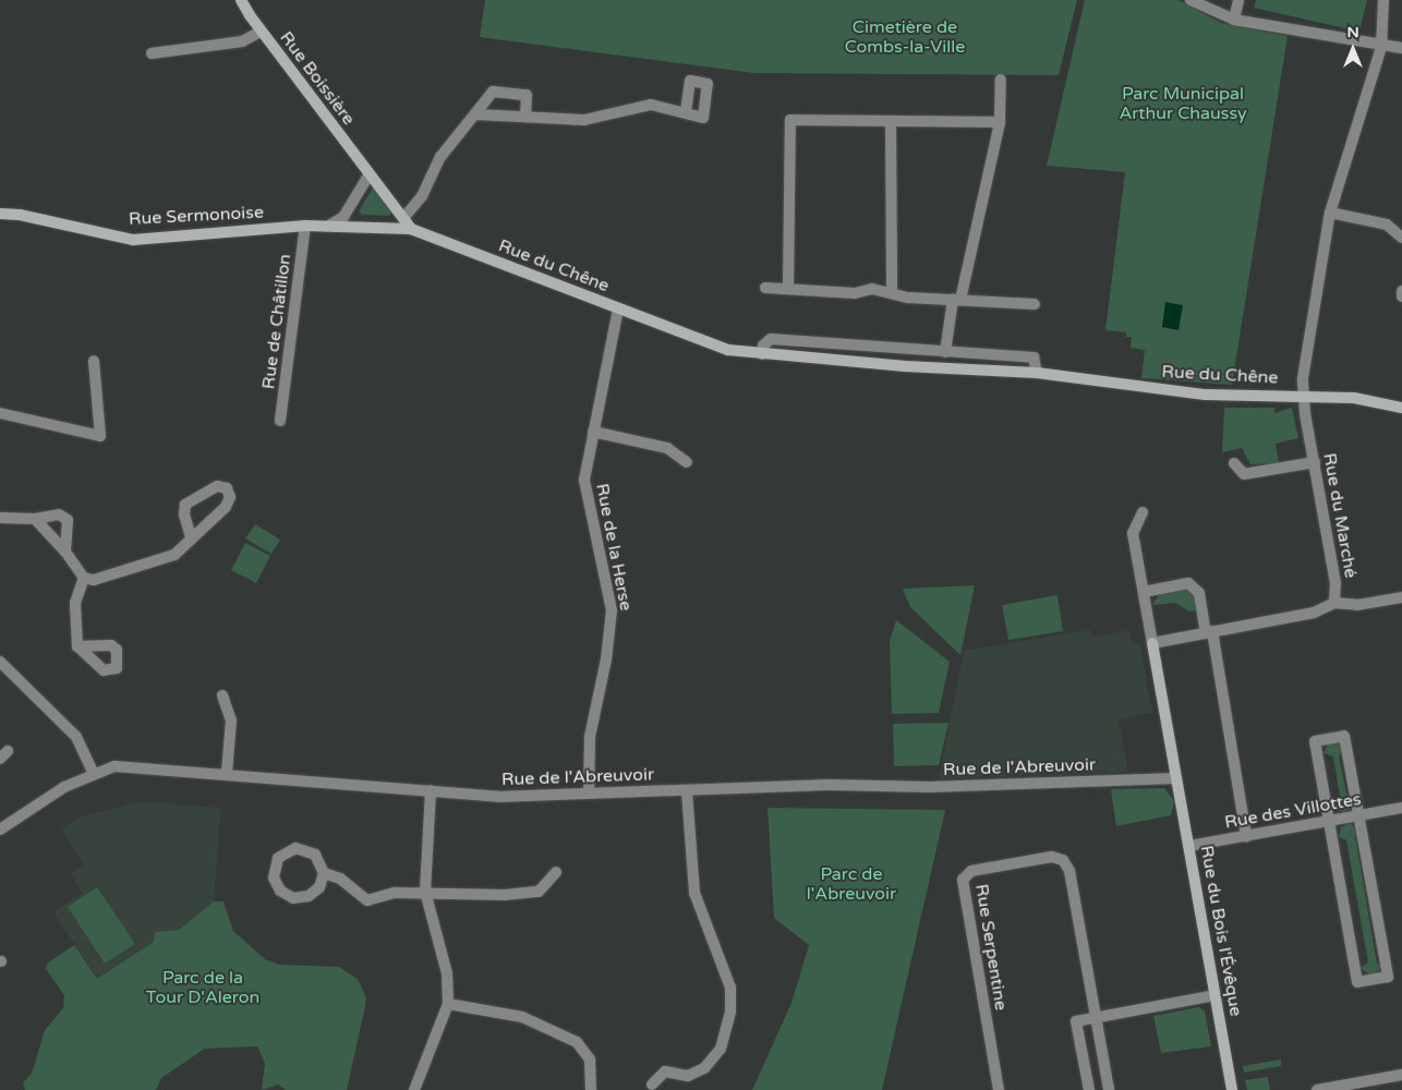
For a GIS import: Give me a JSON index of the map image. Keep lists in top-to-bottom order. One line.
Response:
{"streets":{"street":["Rue Boissière","Rue Sermonoise","Rue du Chêne","Rue de Châtillon","Rue du Marché","Rue de la Herse","Rue de l'Abreuvoir","Rue des Villottes","Rue du Bois l'Évêque","Rue Serpentine"]},"crossings":[["Rue Boissière","Rue du Chêne"],["Rue Sermonoise","Rue du Chêne"],["Rue Sermonoise","Rue de Châtillon"],["Rue du Chêne","Rue du Marché"],["Rue du Chêne","Rue de la Herse"],["Rue du Marché","Rue du Bois l'Évêque"],["Rue de la Herse","Rue de l'Abreuvoir"],["Rue de l'Abreuvoir","Rue du Bois l'Évêque"],["Rue des Villottes","Rue du Bois l'Évêque"]],"parks":["Cimetière de Combs-la-Ville","Parc Municipal Arthur Chaussy","Parc de l'Abreuvoir","Parc de la Tour D'Aleron"],"north":"top"}
